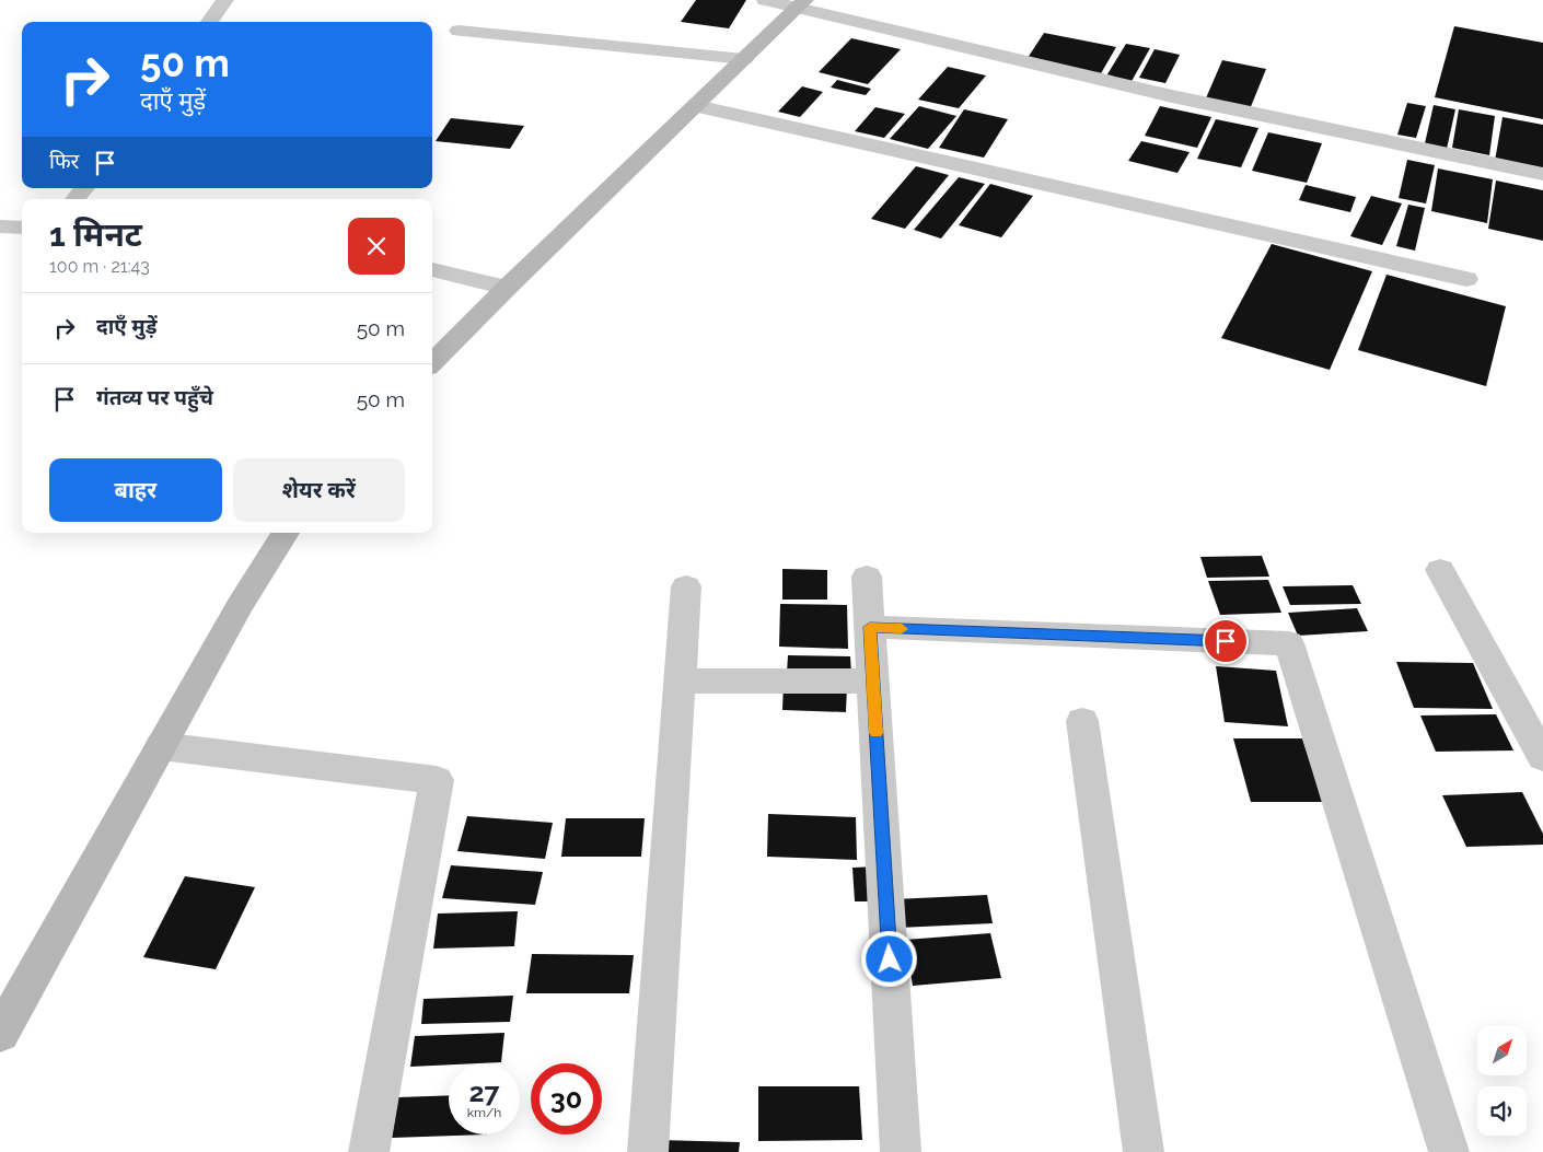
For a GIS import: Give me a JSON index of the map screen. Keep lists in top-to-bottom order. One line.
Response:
{"north":"top right","page":{"turn":["50 m","दाएँ मुड़ें"],"then":"फिर","heading":["1 मिनट","100 m · 21:43"],"list":[{"name":"दाएँ मुड़ें","value":"50 m"},{"name":"गंतव्य पर पहुँचे","value":"50 m"}],"buttons":["बाहर","शेयर करें"],"speed":"27 km/h","limit":"30"}}
